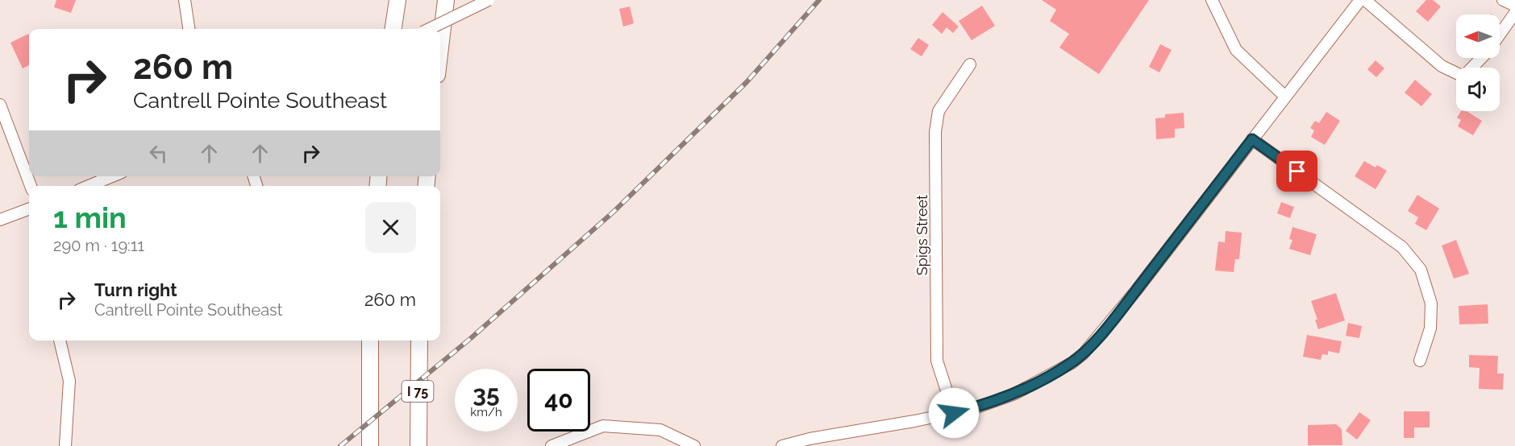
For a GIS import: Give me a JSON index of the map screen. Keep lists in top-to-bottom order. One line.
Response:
{"streets":{"highway":["I 75"],"street":["Spigs Street"]},"north":"left","page":{"turn":["260 m","Cantrell Pointe Southeast"],"heading":["1 min","290 m · 19:11"],"list":[{"name":"Turn right","note":"Cantrell Pointe Southeast","value":"260 m"}],"speed":"35 km/h","limit":"40"}}
